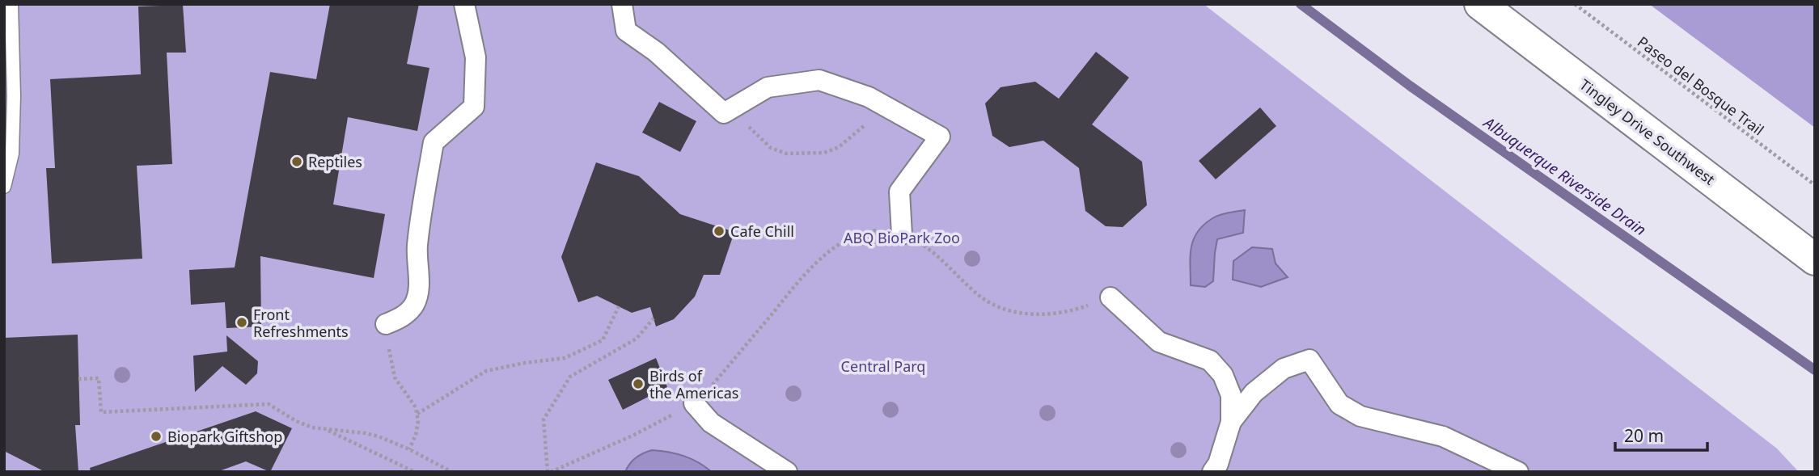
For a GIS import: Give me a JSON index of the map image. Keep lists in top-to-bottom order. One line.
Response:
{"streets":{"street":["Tingley Drive Southwest"],"path":["Paseo del Bosque Trail"]},"water":["Albuquerque Riverside Drain"],"parks":["ABQ BioPark Zoo","Central Parq"],"places":["Reptiles","Cafe Chill","Front Refreshments","Birds of the Americas","Biopark Giftshop"],"scale_bar":"20 m"}
